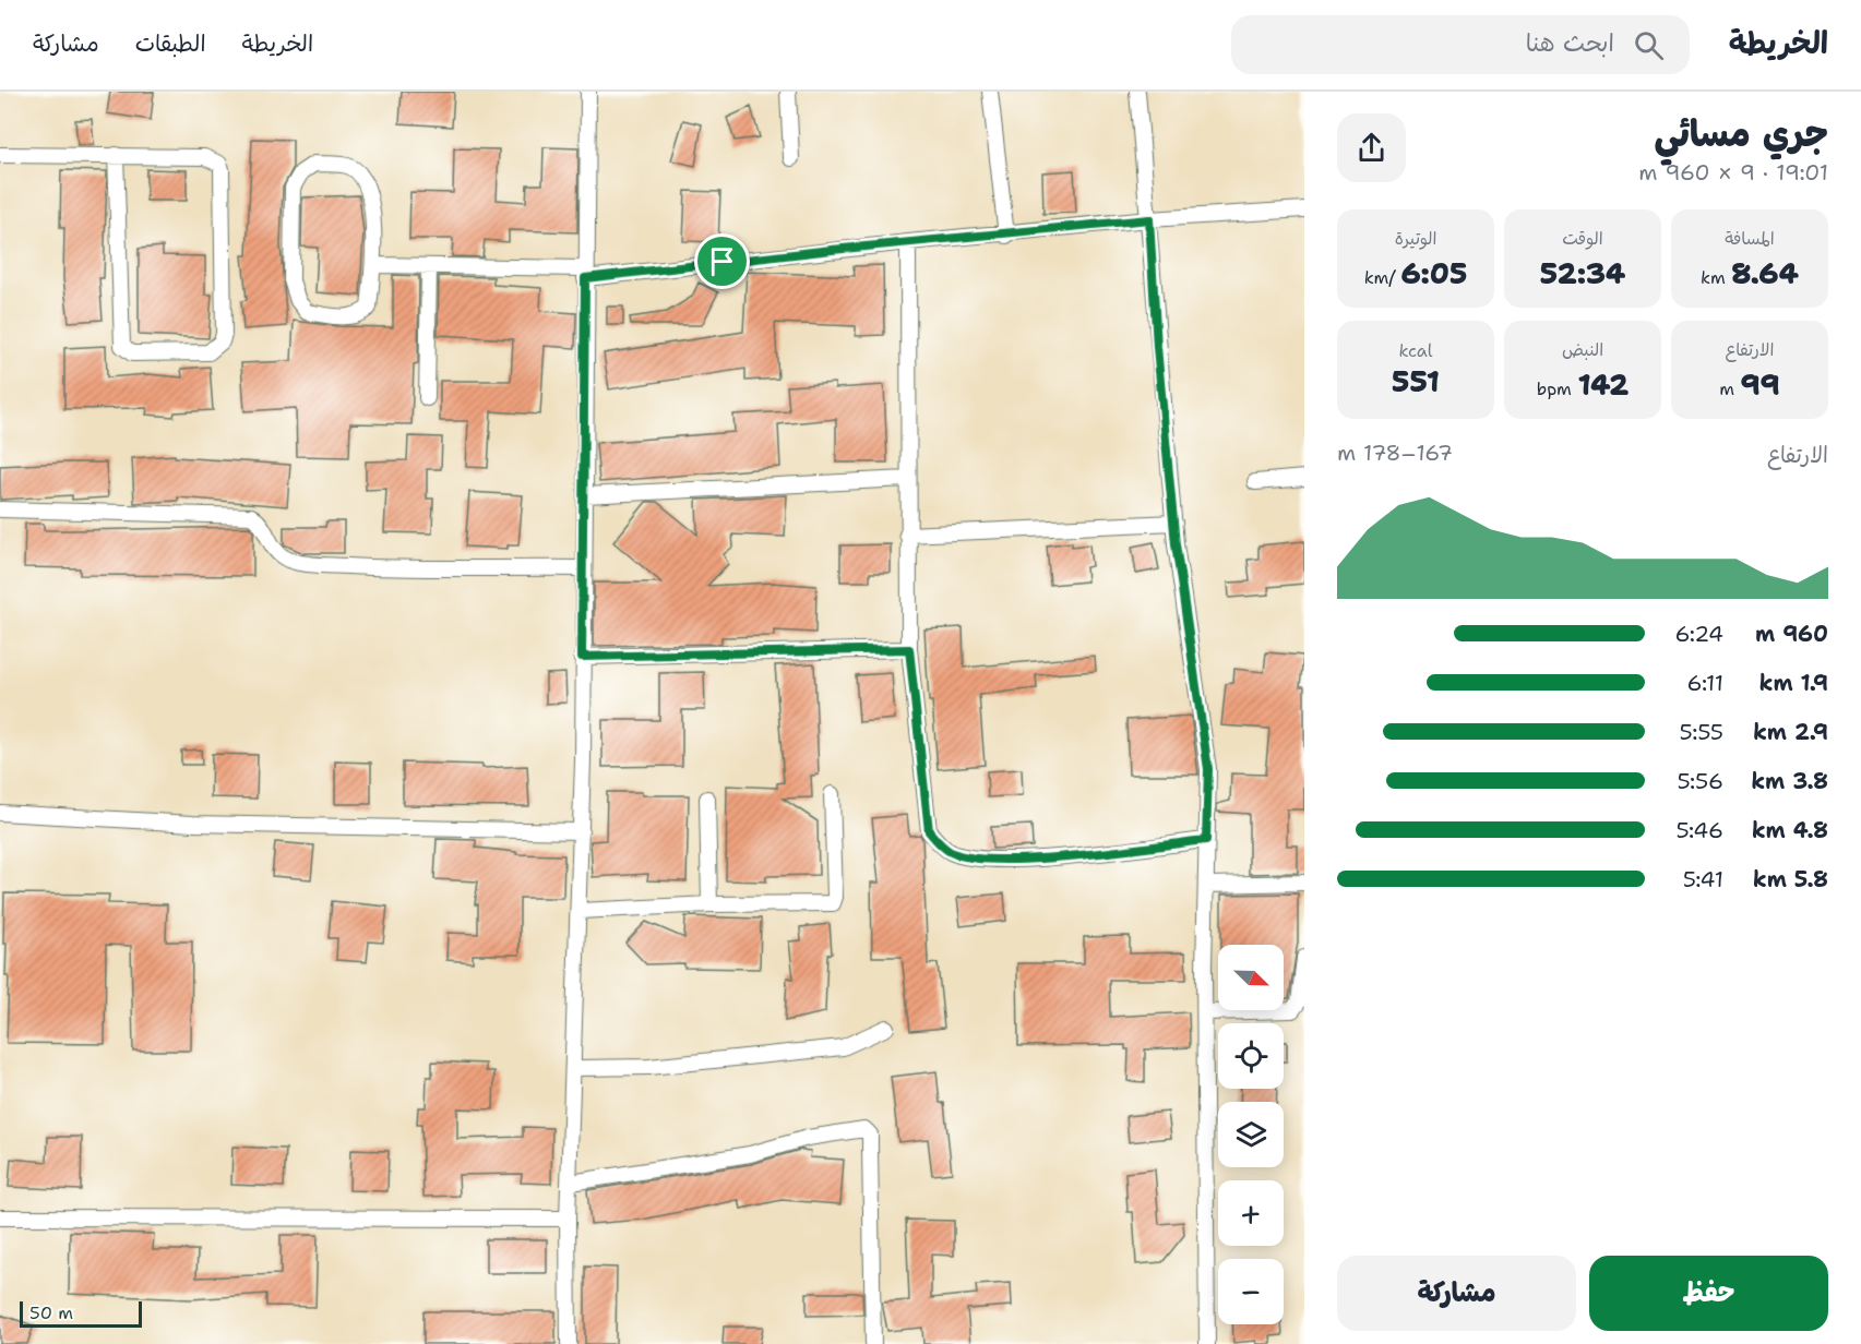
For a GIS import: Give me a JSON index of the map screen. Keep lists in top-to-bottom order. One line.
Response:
{"scale_bar":"50 m","north":"bottom right","page":{"header":"الخريطة","search":"ابحث هنا","nav":["الخريطة","الطبقات","مشاركة"],"heading":["جري مسائي","19:01 · 9 × 960 m"],"stats":[["المسافة","8.64 km"],["الوقت","52:34"],["الوتيرة","6:05 /km"],["الارتفاع","99 m"],["النبض","142 bpm"],["kcal","551"]],"chart":["الارتفاع","167–178 m"],"list":[{"name":"960 m","note":"6:24"},{"name":"1.9 km","note":"6:11"},{"name":"2.9 km","note":"5:55"},{"name":"3.8 km","note":"5:56"},{"name":"4.8 km","note":"5:46"},{"name":"5.8 km","note":"5:41"}],"map_buttons":["+","−"],"buttons":["حفظ","مشاركة"],"scale":"50 m"}}
